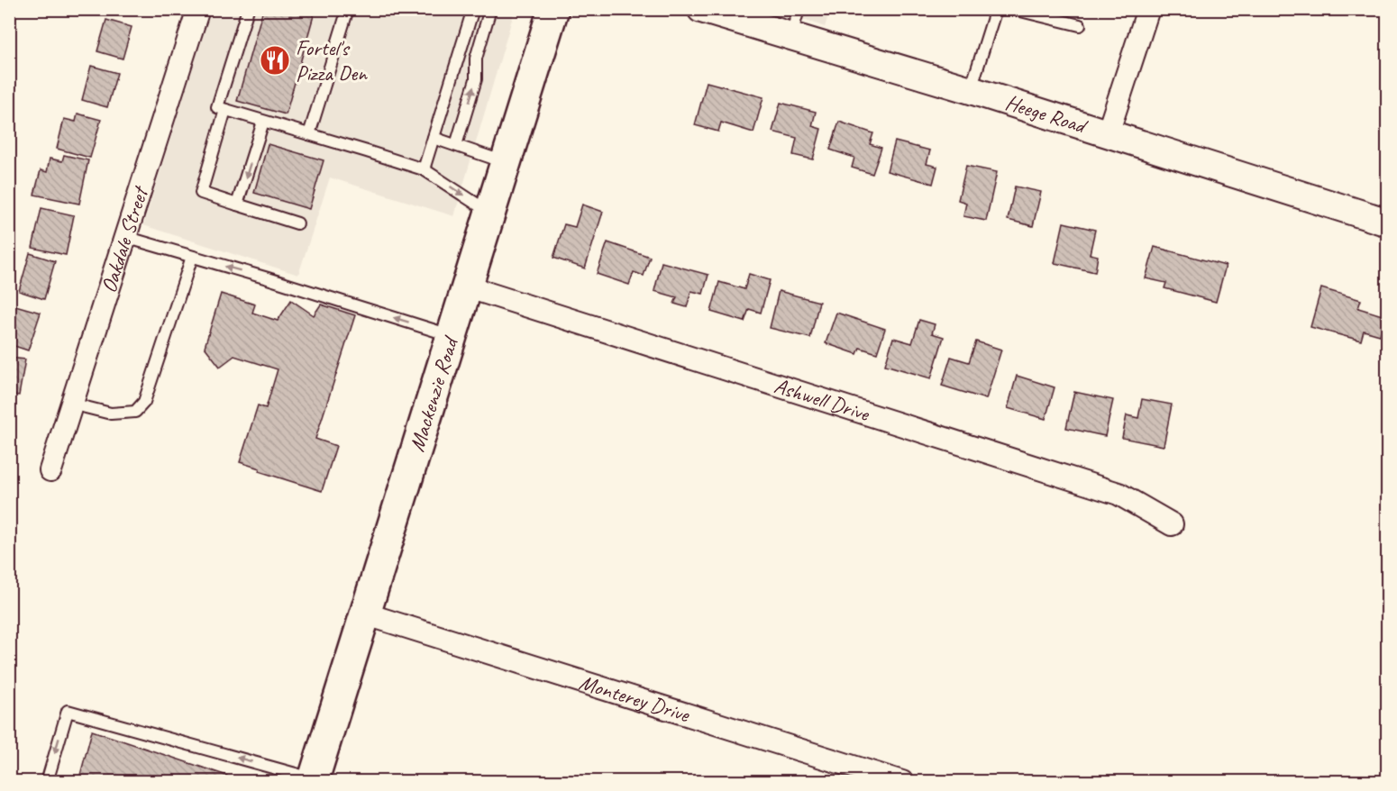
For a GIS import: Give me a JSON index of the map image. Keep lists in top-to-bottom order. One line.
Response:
{"streets":{"main road":["Mackenzie Road"],"street":["Heege Road","Oakdale Street","Ashwell Drive","Monterey Drive"]},"crossings":[["Mackenzie Road","Ashwell Drive"],["Mackenzie Road","Monterey Drive"]],"places":{"restaurant":["Fortel's Pizza Den"]}}
